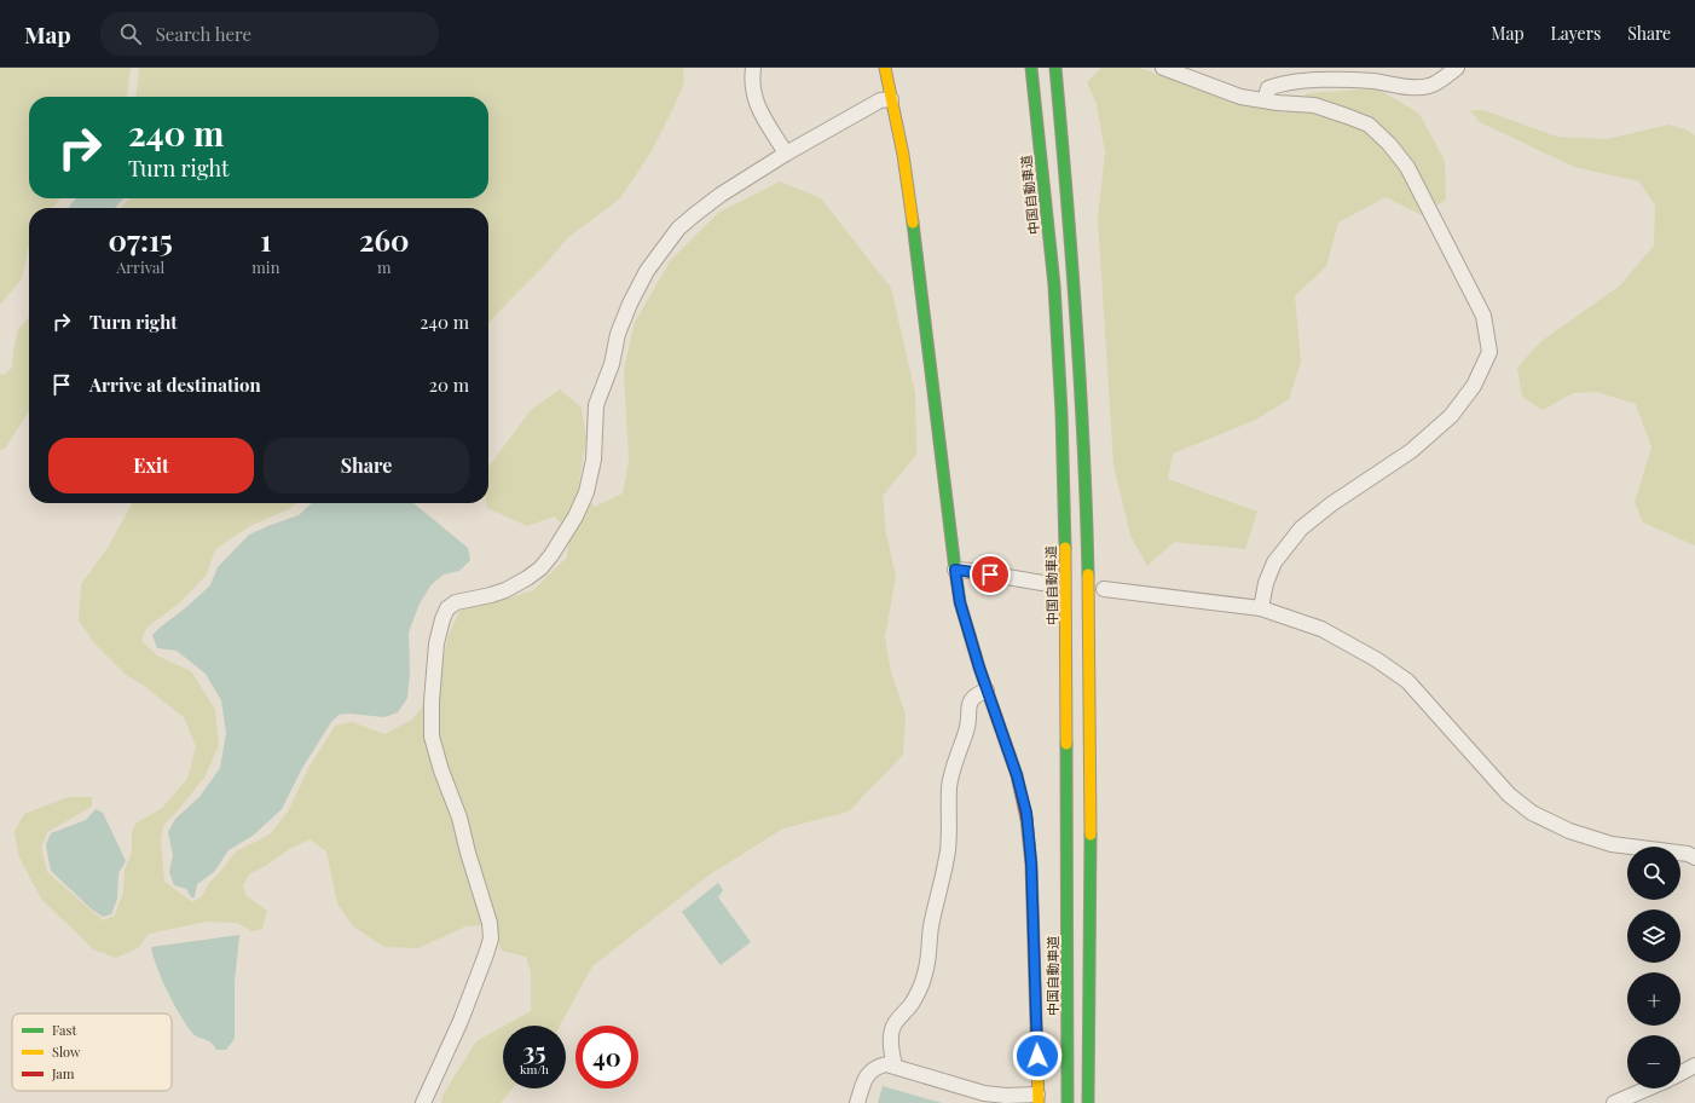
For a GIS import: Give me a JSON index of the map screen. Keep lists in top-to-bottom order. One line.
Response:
{"streets":{"main road":["中国自動車道"]},"legend":["Fast","Slow","Jam"],"page":{"header":"Map","search":"Search here","nav":["Map","Layers","Share"],"turn":["240 m","Turn right"],"eta":["07:15","Arrival","1","min","260","m"],"list":[{"name":"Turn right","value":"240 m"},{"name":"Arrive at destination","value":"20 m"}],"buttons":["Exit","Share"],"map_buttons":["+","−"],"speed":"35 km/h","limit":"40"}}
